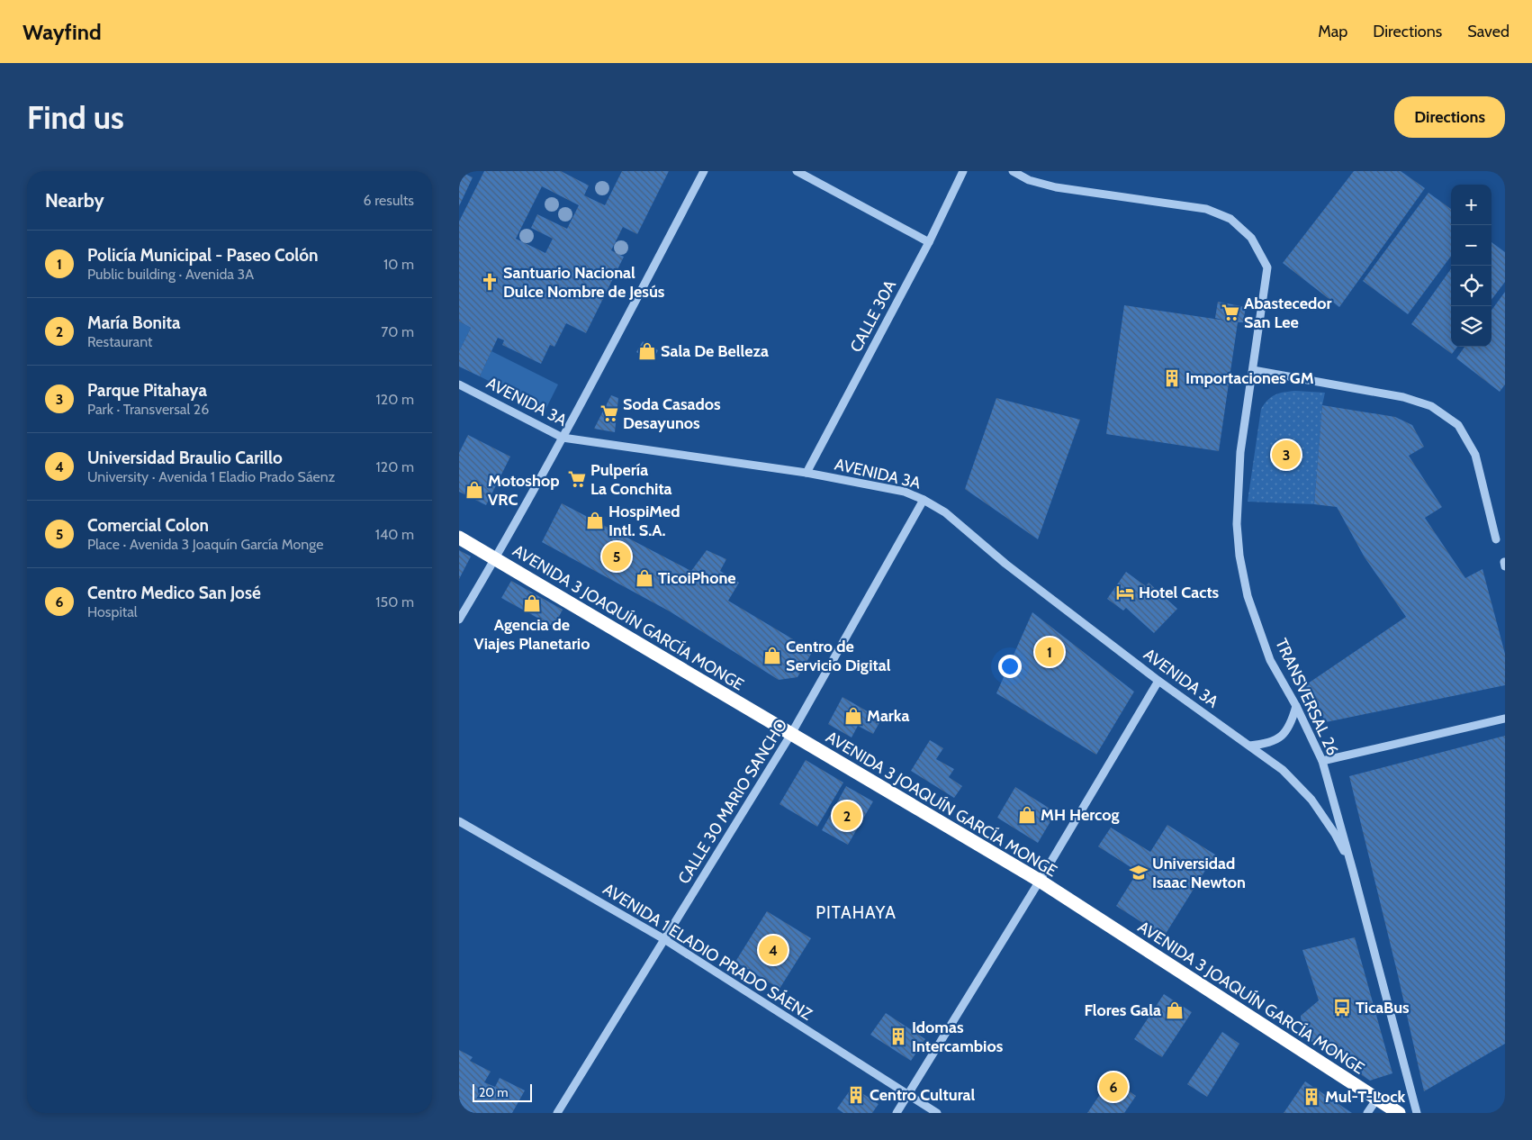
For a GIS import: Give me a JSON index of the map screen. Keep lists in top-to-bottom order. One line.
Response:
{"streets":{"highway":["AVENIDA 3 JOAQUÍN GARCÍA MONGE"],"street":["CALLE 30A","AVENIDA 3A","TRANSVERSAL 26","CALLE 30 MARIO SANCHO","AVENIDA 1 ELADIO PRADO SÁENZ"]},"crossings":[["CALLE 30A","AVENIDA 3A"],["AVENIDA 3A","TRANSVERSAL 26"],["AVENIDA 3A","CALLE 30 MARIO SANCHO"],["AVENIDA 3 JOAQUÍN GARCÍA MONGE","CALLE 30 MARIO SANCHO"],["CALLE 30 MARIO SANCHO","AVENIDA 1 ELADIO PRADO SÁENZ"]],"districts":["PITAHAYA"],"places":{"church":["Santuario Nacional Dulce Nombre de Jesús"],"supermarket":["Abastecedor San Lee","Soda Casados Desayunos","Pulpería La Conchita"],"shop":["Sala De Belleza","Motoshop VRC","HospiMed Intl. S.A.","TicoiPhone","Agencia de Viajes Planetario","Centro de Servicio Digital","Marka","MH Hercog","Flores Gala"],"building":["Importaciones GM","Idomas Intercambios","Centro Cultural","Mul-T-Lock"],"hotel":["Hotel Cacts"],"school or university":["Universidad Isaac Newton"],"bus stop":["TicaBus"]},"scale_bar":"20 m","page":{"header":"Wayfind","nav":["Map","Directions","Saved"],"buttons":"Directions","title":"Find us","heading":["Nearby","6 results"],"map_buttons":["+","−"],"list":[{"mark":"1","name":"Policía Municipal - Paseo Colón","note":"Public building · Avenida 3A","value":"10 m"},{"mark":"2","name":"María Bonita","note":"Restaurant","value":"70 m"},{"mark":"3","name":"Parque Pitahaya","note":"Park · Transversal 26","value":"120 m"},{"mark":"4","name":"Universidad Braulio Carillo","note":"University · Avenida 1 Eladio Prado Sáenz","value":"120 m"},{"mark":"5","name":"Comercial Colon","note":"Place · Avenida 3 Joaquín García Monge","value":"140 m"},{"mark":"6","name":"Centro Medico San José","note":"Hospital","value":"150 m"}],"pins":["3","5","1","2","4","6"],"scale":"20 m"}}
